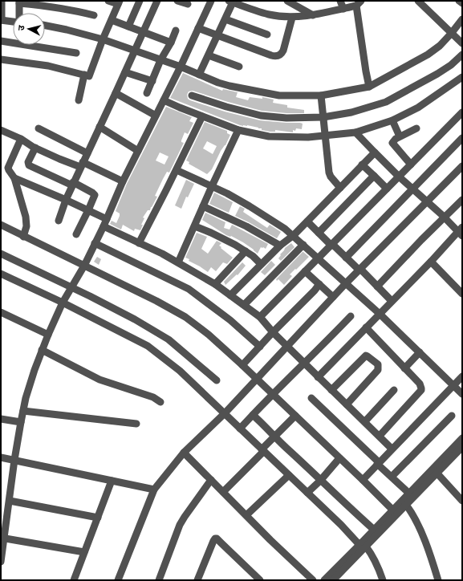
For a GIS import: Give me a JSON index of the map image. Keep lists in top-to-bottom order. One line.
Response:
{"north":"left"}
